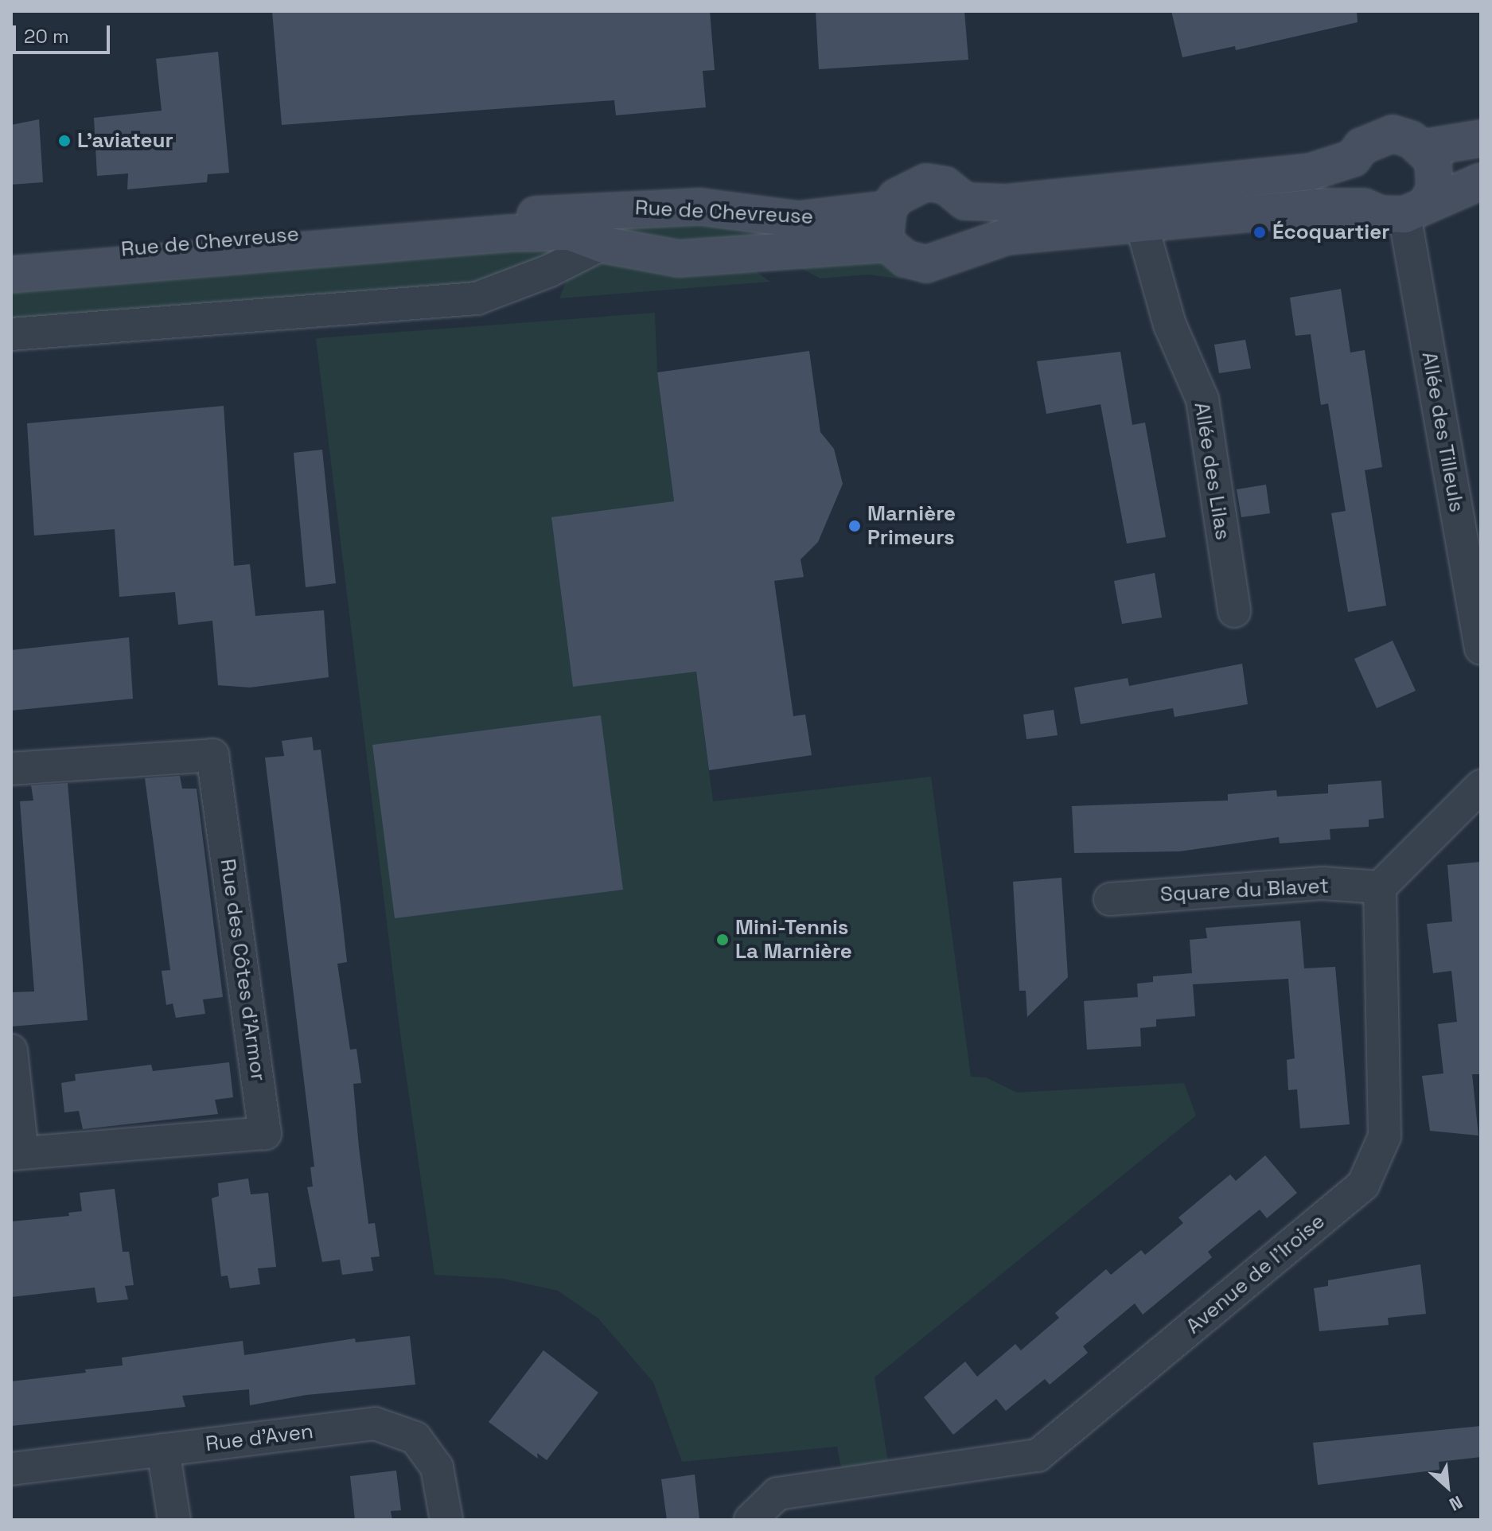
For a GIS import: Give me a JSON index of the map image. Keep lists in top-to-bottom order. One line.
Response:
{"streets":{"street":["Rue de Chevreuse","Allée des Tilleuls","Allée des Lilas","Square du Blavet","Rue des Côtes d'Armor","Avenue de l'Iroise","Rue d'Aven"]},"crossings":[["Square du Blavet","Avenue de l'Iroise"]],"places":["L'aviateur","Écoquartier","Marnière Primeurs","Mini-Tennis La Marnière"],"scale_bar":"20 m","north":"bottom right"}
